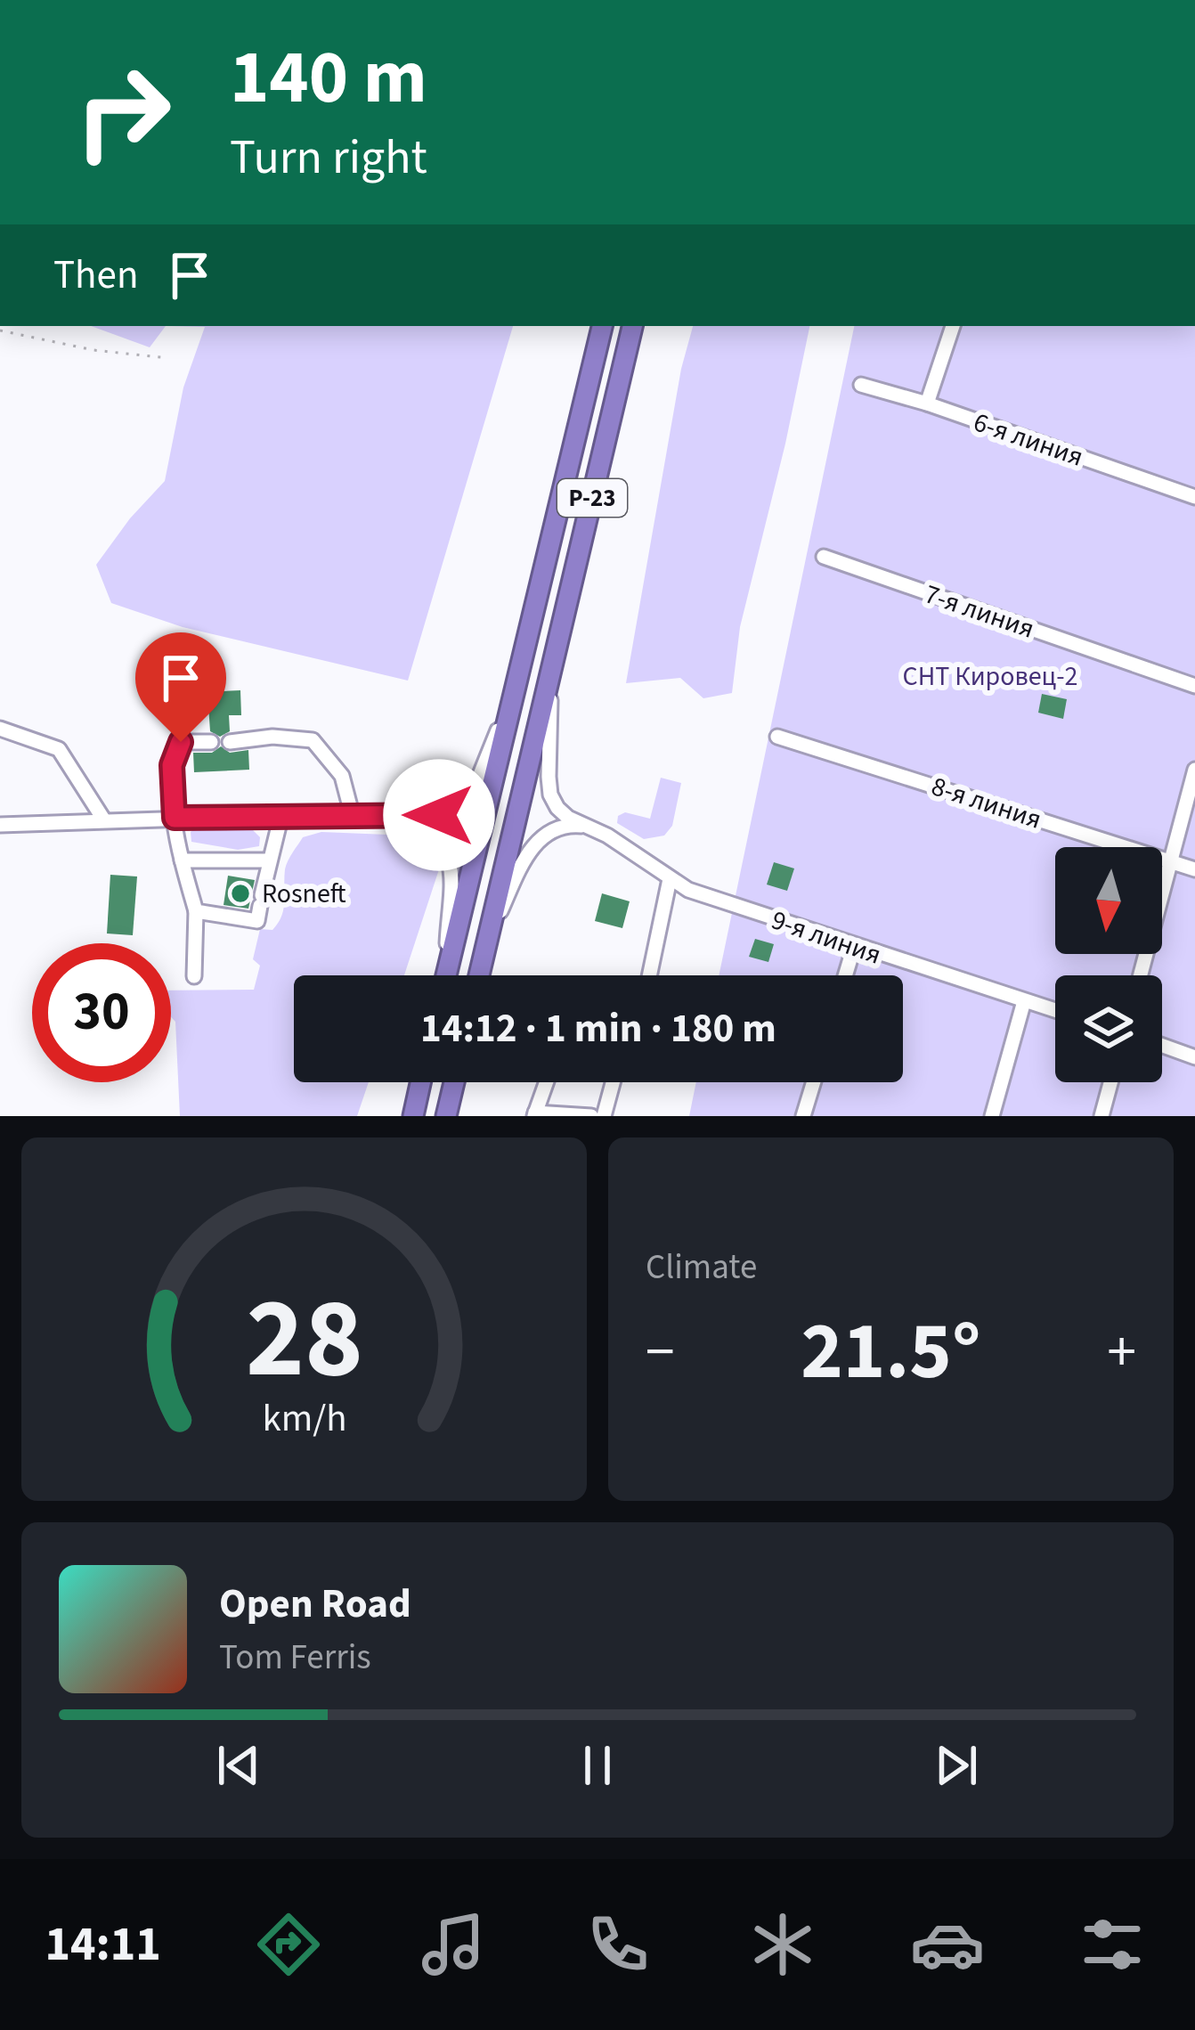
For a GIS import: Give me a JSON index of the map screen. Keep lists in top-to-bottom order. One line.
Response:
{"streets":{"highway":["Р-23"],"street":["6-я линия","7-я линия","8-я линия","9-я линия"]},"crossings":[["Р-23","9-я линия"]],"parks":["СНТ Кировец-2"],"places":["Rosneft"],"north":"bottom","page":{"turn":["140 m","Turn right"],"then":"Then","limit":"30","trip":"14:12 · 1 min · 180 m","tile":"Climate","heat":["−","21.5°","+"],"song":["Open Road","Tom Ferris"],"tabs":"14:11","gauge":["28","km/h"]}}
